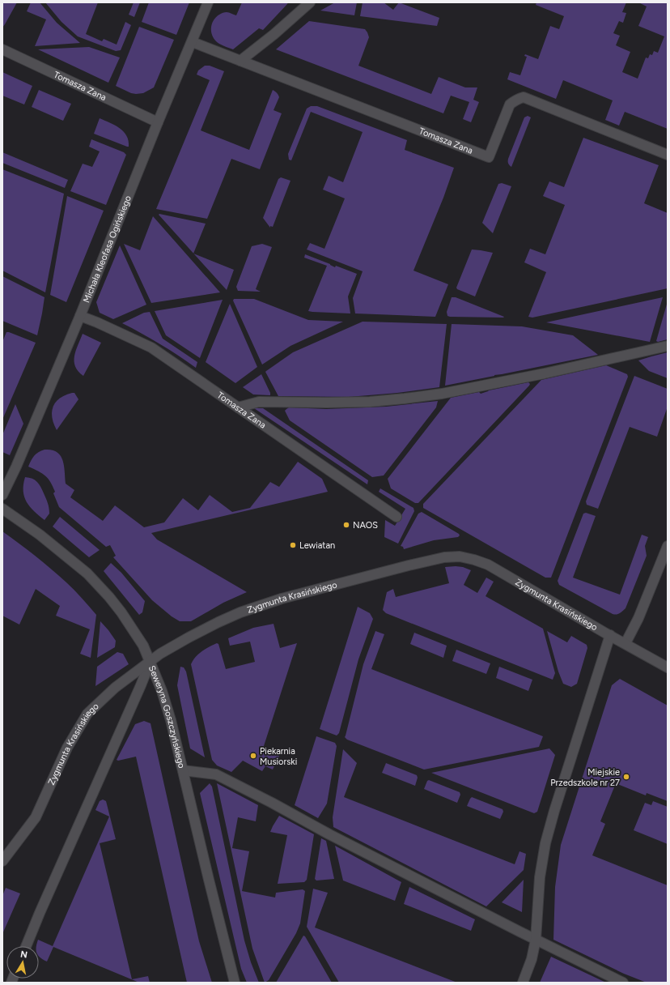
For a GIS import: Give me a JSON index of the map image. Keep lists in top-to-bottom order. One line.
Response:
{"streets":{"street":["Tomasza Zana","Michała Kleofasa Ogińskiego","Zygmunta Krasińskiego","Seweryna Goszczyńskiego"]},"crossings":[["Tomasza Zana","Michała Kleofasa Ogińskiego"],["Zygmunta Krasińskiego","Seweryna Goszczyńskiego"]],"places":["NAOS","Lewiatan","Piekarnia Musiorski","Miejskie Przedszkole nr 27"],"north":"top"}
